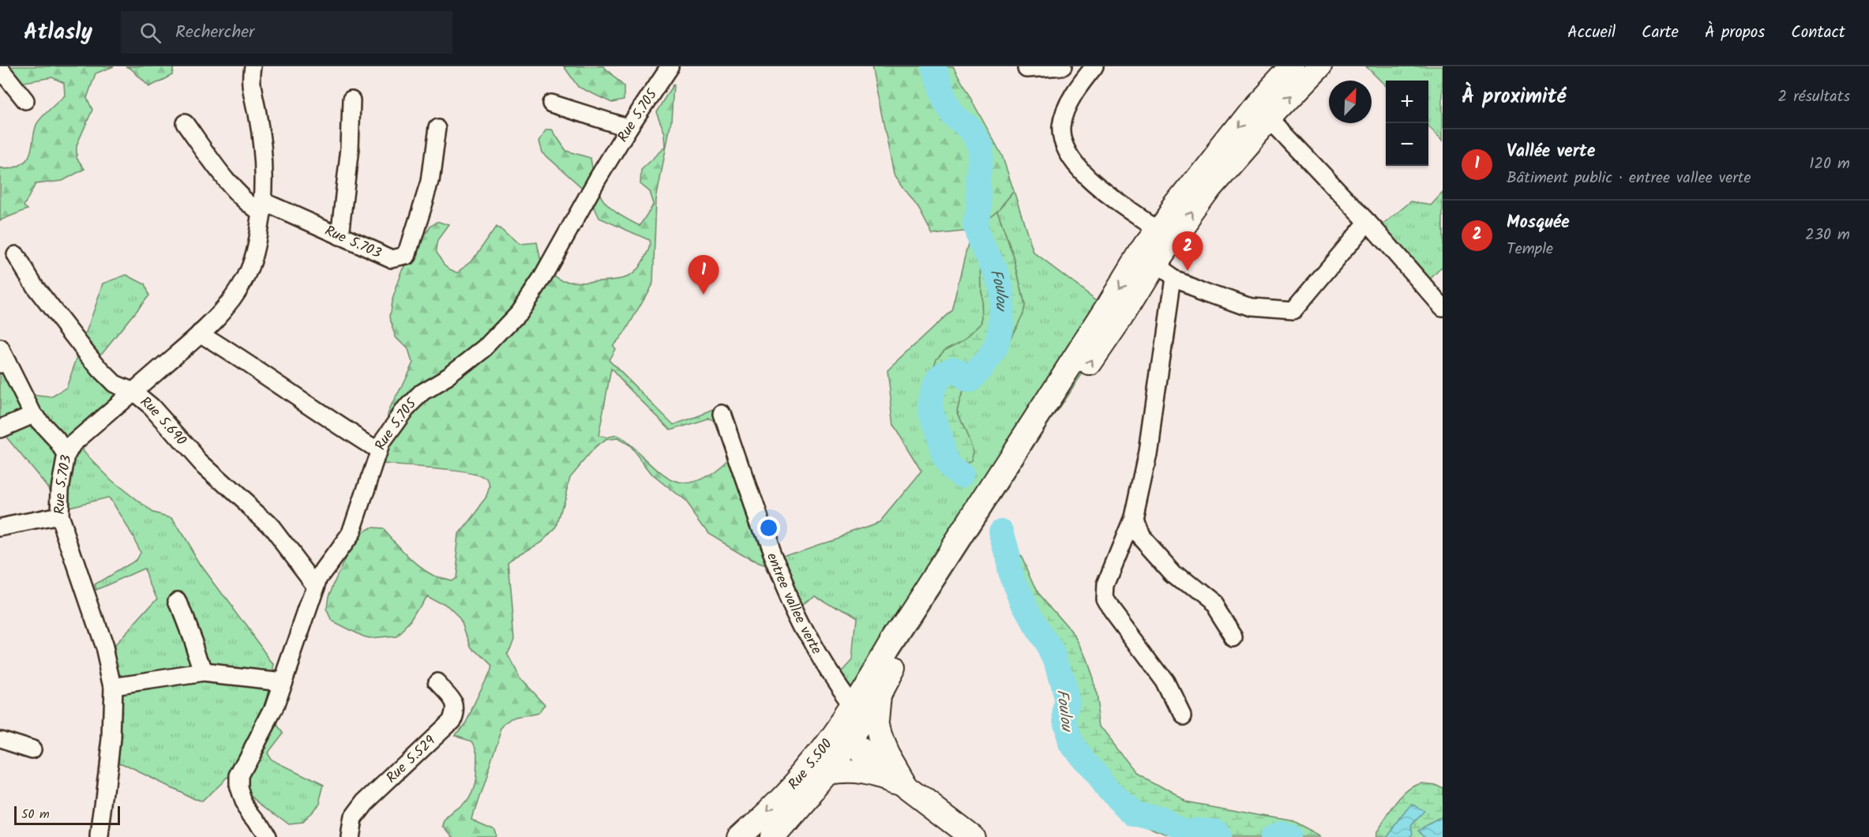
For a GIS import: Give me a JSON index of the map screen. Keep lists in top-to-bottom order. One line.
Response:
{"streets":{"main road":["Rue 5.500"],"street":["Rue 5.705","Rue 5.703","Rue 5.690","entree vallee verte","Rue 5.529"]},"crossings":[["Rue 5.705","Rue 5.690"],["Rue 5.703","Rue 5.690"],["entree vallee verte","Rue 5.500"]],"water":["Foulou"],"scale_bar":"50 m","north":"top right","page":{"header":"Atlasly","search":"Rechercher","nav":["Accueil","Carte","À propos","Contact"],"heading":["À proximité","2 résultats"],"map_buttons":["+","−"],"list":[{"mark":"1","name":"Vallée verte","note":"Bâtiment public · entree vallee verte","value":"120 m"},{"mark":"2","name":"Mosquée","note":"Temple","value":"230 m"}],"pins":["2","1"],"scale":"50 m"}}
